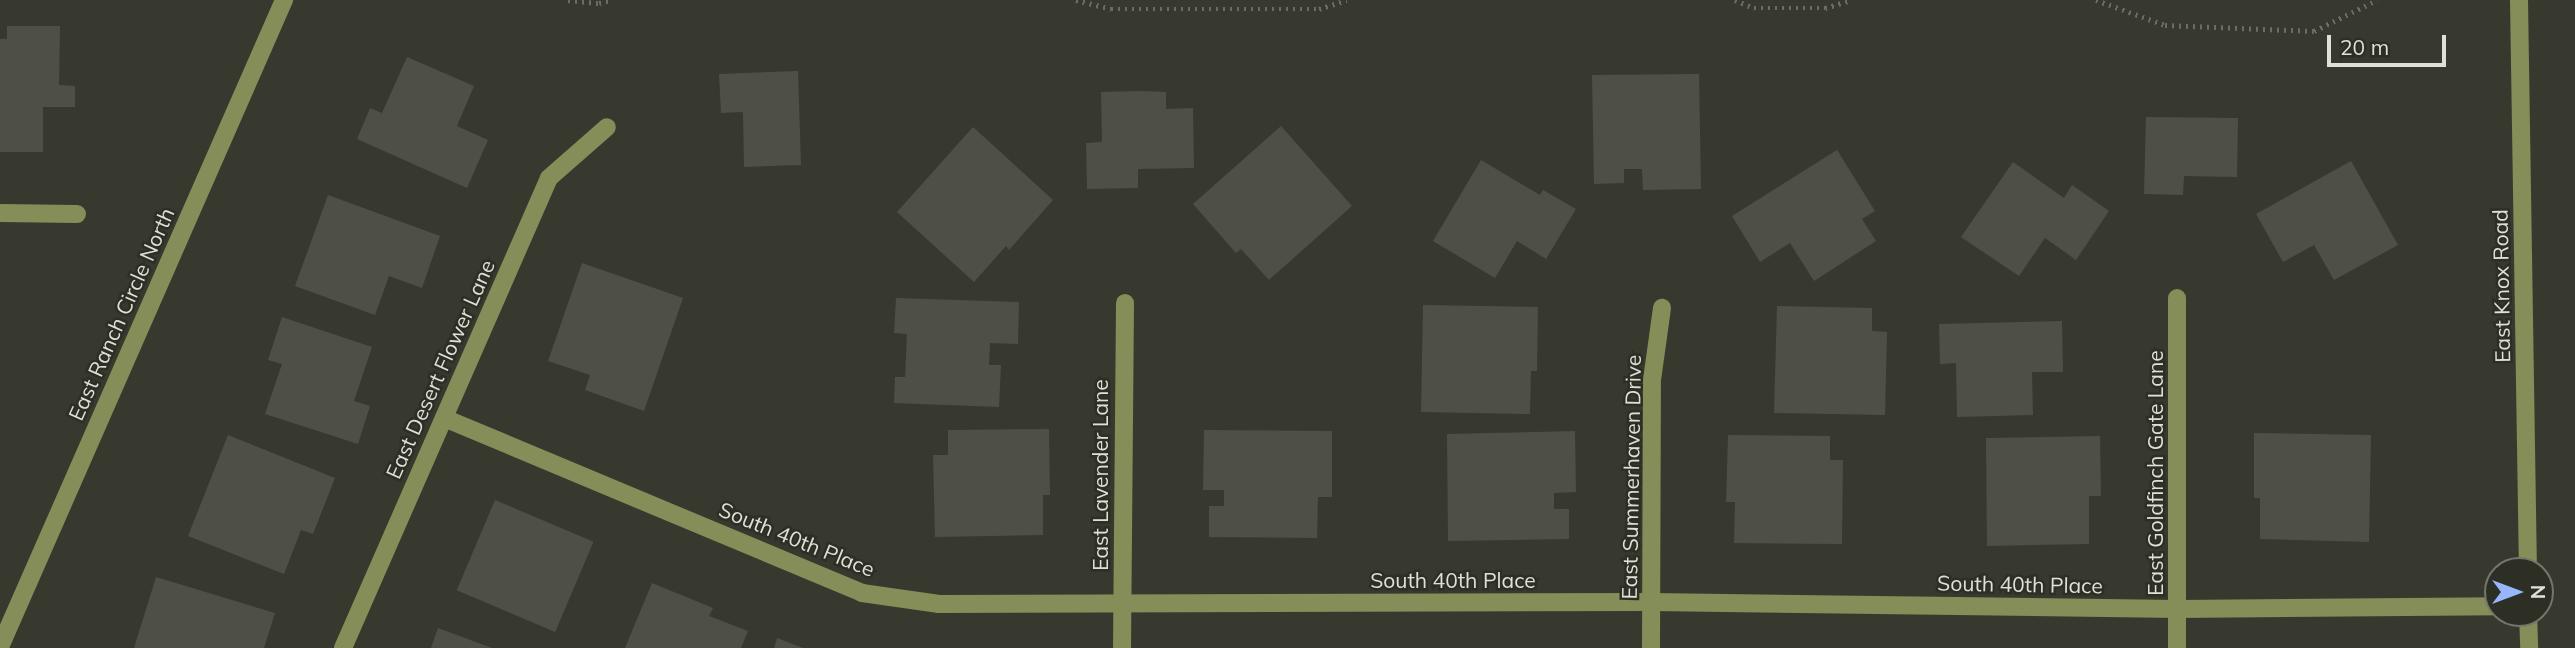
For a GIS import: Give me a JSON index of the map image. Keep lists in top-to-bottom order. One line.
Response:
{"streets":{"street":["East Knox Road","East Ranch Circle North","East Desert Flower Lane","East Goldfinch Gate Lane","East Lavender Lane","East Summerhaven Drive","South 40th Place"]},"crossings":[["East Desert Flower Lane","South 40th Place"],["East Goldfinch Gate Lane","South 40th Place"],["East Lavender Lane","South 40th Place"],["East Summerhaven Drive","South 40th Place"]],"scale_bar":"20 m","north":"right"}
